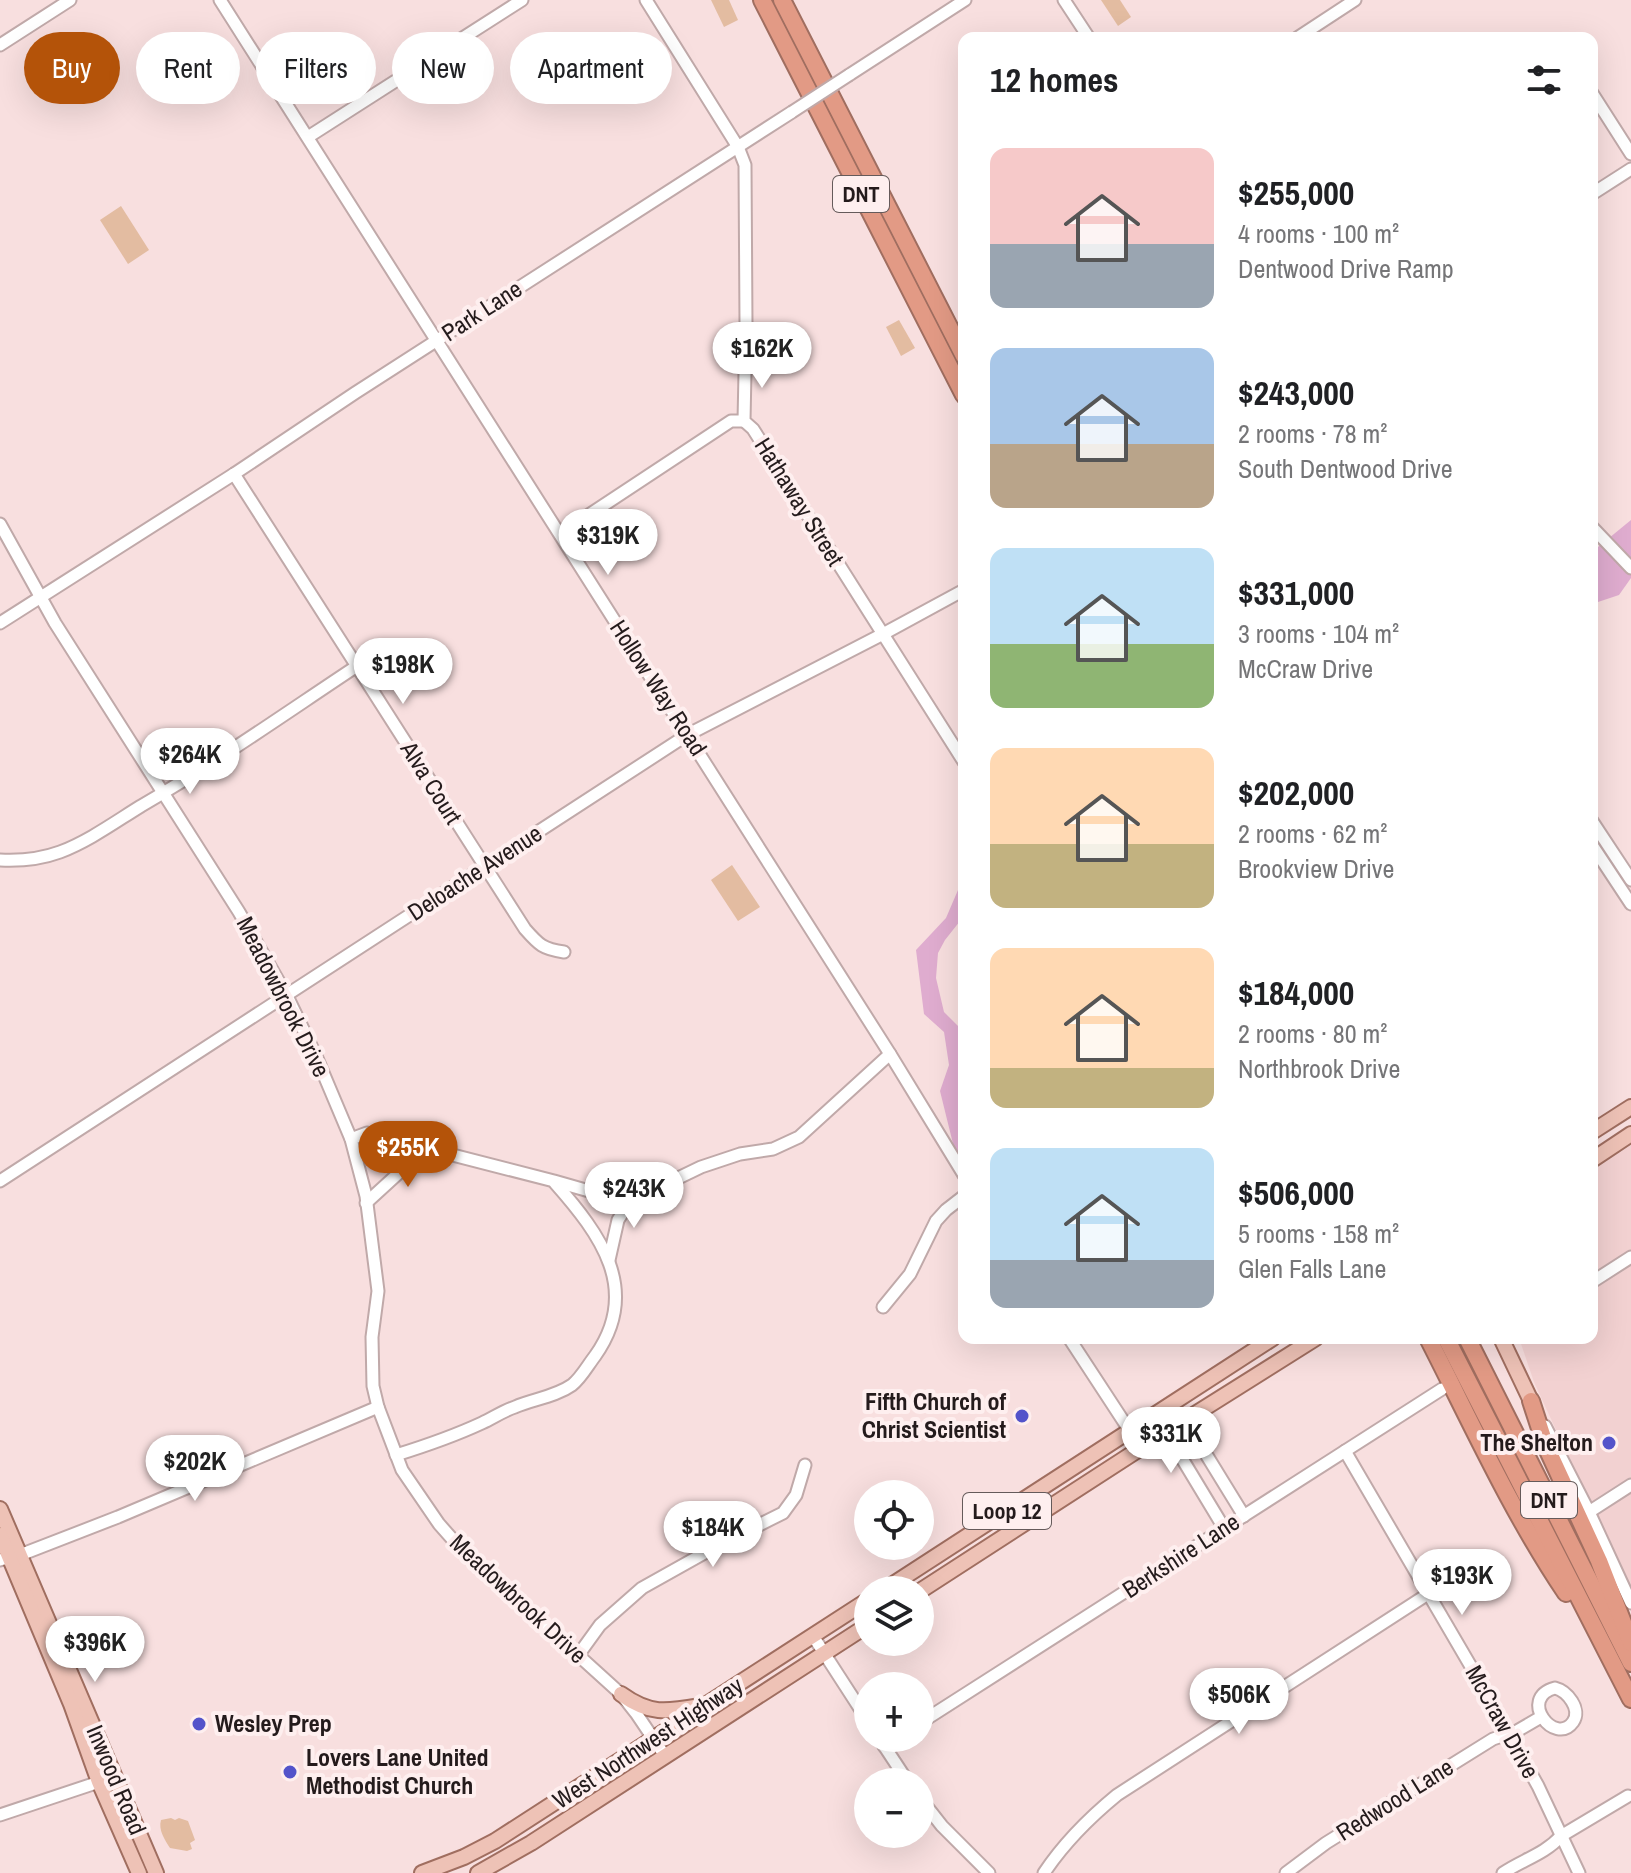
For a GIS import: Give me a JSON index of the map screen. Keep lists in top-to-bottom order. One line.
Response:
{"streets":{"highway":["DNT"],"main road":["Loop 12","West Northwest Highway","Inwood Road"],"street":["Park Lane","Hathaway Street","Hollow Way Road","Alva Court","Deloache Avenue","Meadowbrook Drive","Berkshire Lane","McCraw Drive","Redwood Lane"]},"crossings":[["Park Lane","Hathaway Street"],["Park Lane","Hollow Way Road"],["Park Lane","Alva Court"],["Park Lane","Meadowbrook Drive"],["Hathaway Street","Deloache Avenue"],["Hollow Way Road","Deloache Avenue"],["Alva Court","Deloache Avenue"],["Deloache Avenue","Meadowbrook Drive"],["Meadowbrook Drive","West Northwest Highway"],["Berkshire Lane","McCraw Drive"],["McCraw Drive","Redwood Lane"]],"places":["Fifth Church of Christ Scientist","The Shelton","Wesley Prep","Lovers Lane United Methodist Church"],"page":{"chip":["Buy","Rent","Filters","New","Apartment"],"heading":"12 homes","list":[{"name":"$255,000","note":"4 rooms · 100 m² · Dentwood Drive Ramp"},{"name":"$243,000","note":"2 rooms · 78 m² · South Dentwood Drive"},{"name":"$331,000","note":"3 rooms · 104 m² · McCraw Drive"},{"name":"$202,000","note":"2 rooms · 62 m² · Brookview Drive"},{"name":"$184,000","note":"2 rooms · 80 m² · Northbrook Drive"},{"name":"$506,000","note":"5 rooms · 158 m² · Glen Falls Lane"}],"price":["$162K","$319K","$198K","$264K","$255K","$243K","$331K","$202K","$184K","$193K","$396K","$506K"],"map_buttons":["+","−"]}}
